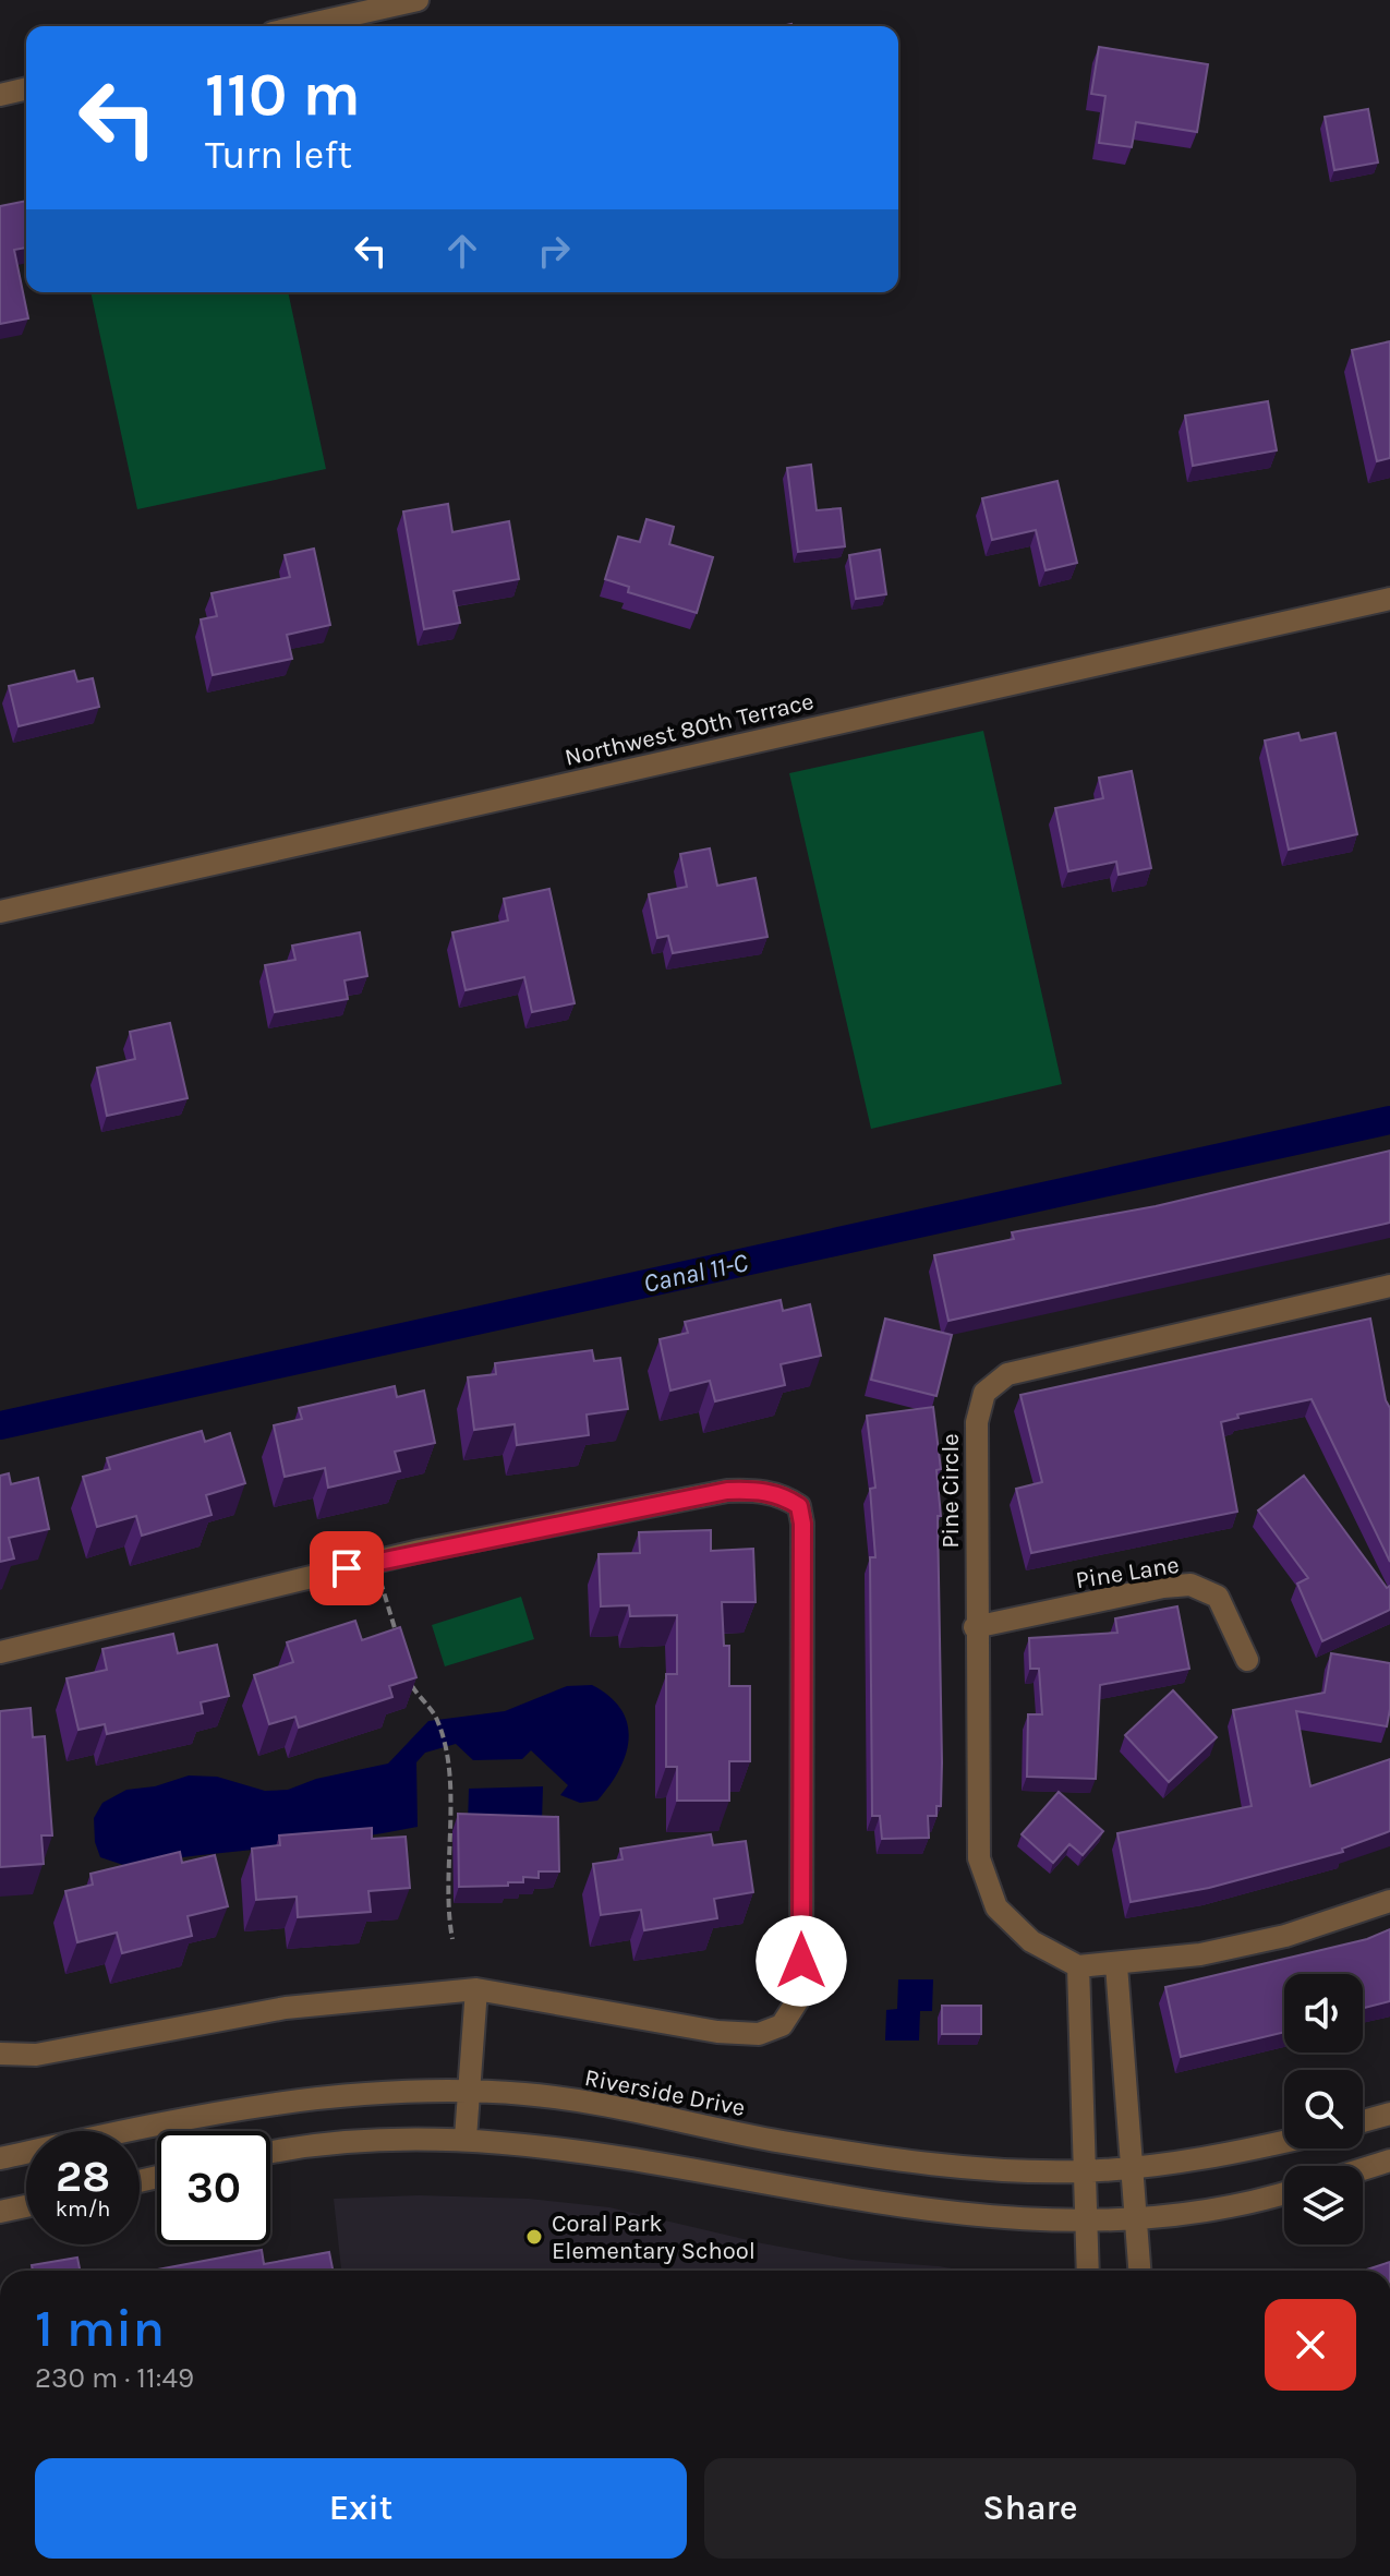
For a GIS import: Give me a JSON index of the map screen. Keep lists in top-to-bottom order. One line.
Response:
{"streets":{"street":["Northwest 80th Terrace","Pine Circle","Pine Lane","Riverside Drive"]},"crossings":[["Pine Circle","Pine Lane"]],"water":["Canal 11-C"],"places":["Coral Park Elementary School"],"page":{"turn":["110 m","Turn left"],"speed":"28 km/h","limit":"30","heading":["1 min","230 m · 11:49"],"buttons":["Exit","Share"]}}
